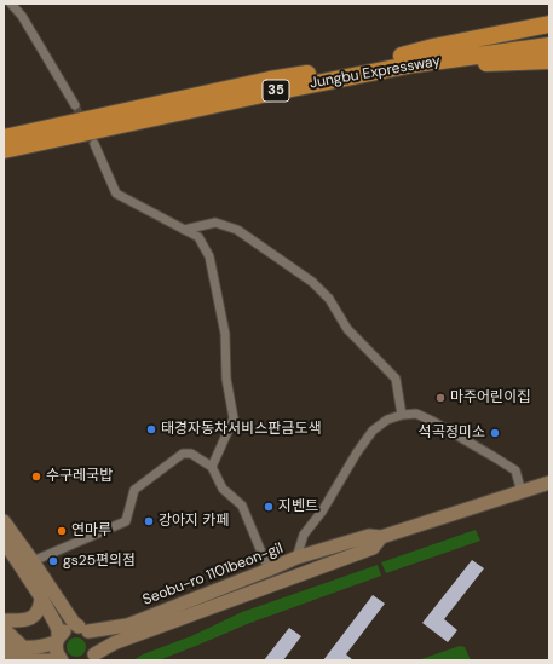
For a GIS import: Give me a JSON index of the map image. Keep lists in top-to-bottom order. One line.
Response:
{"streets":{"highway":["Jungbu Expressway","35"],"street":["Seobu-ro 1101beon-gil"]},"places":["마주어린이집","태경자동차서비스판금도색","석곡정미소","수구레국밥","지벤트","강아지 카페","연마루","gs25편의점"]}
